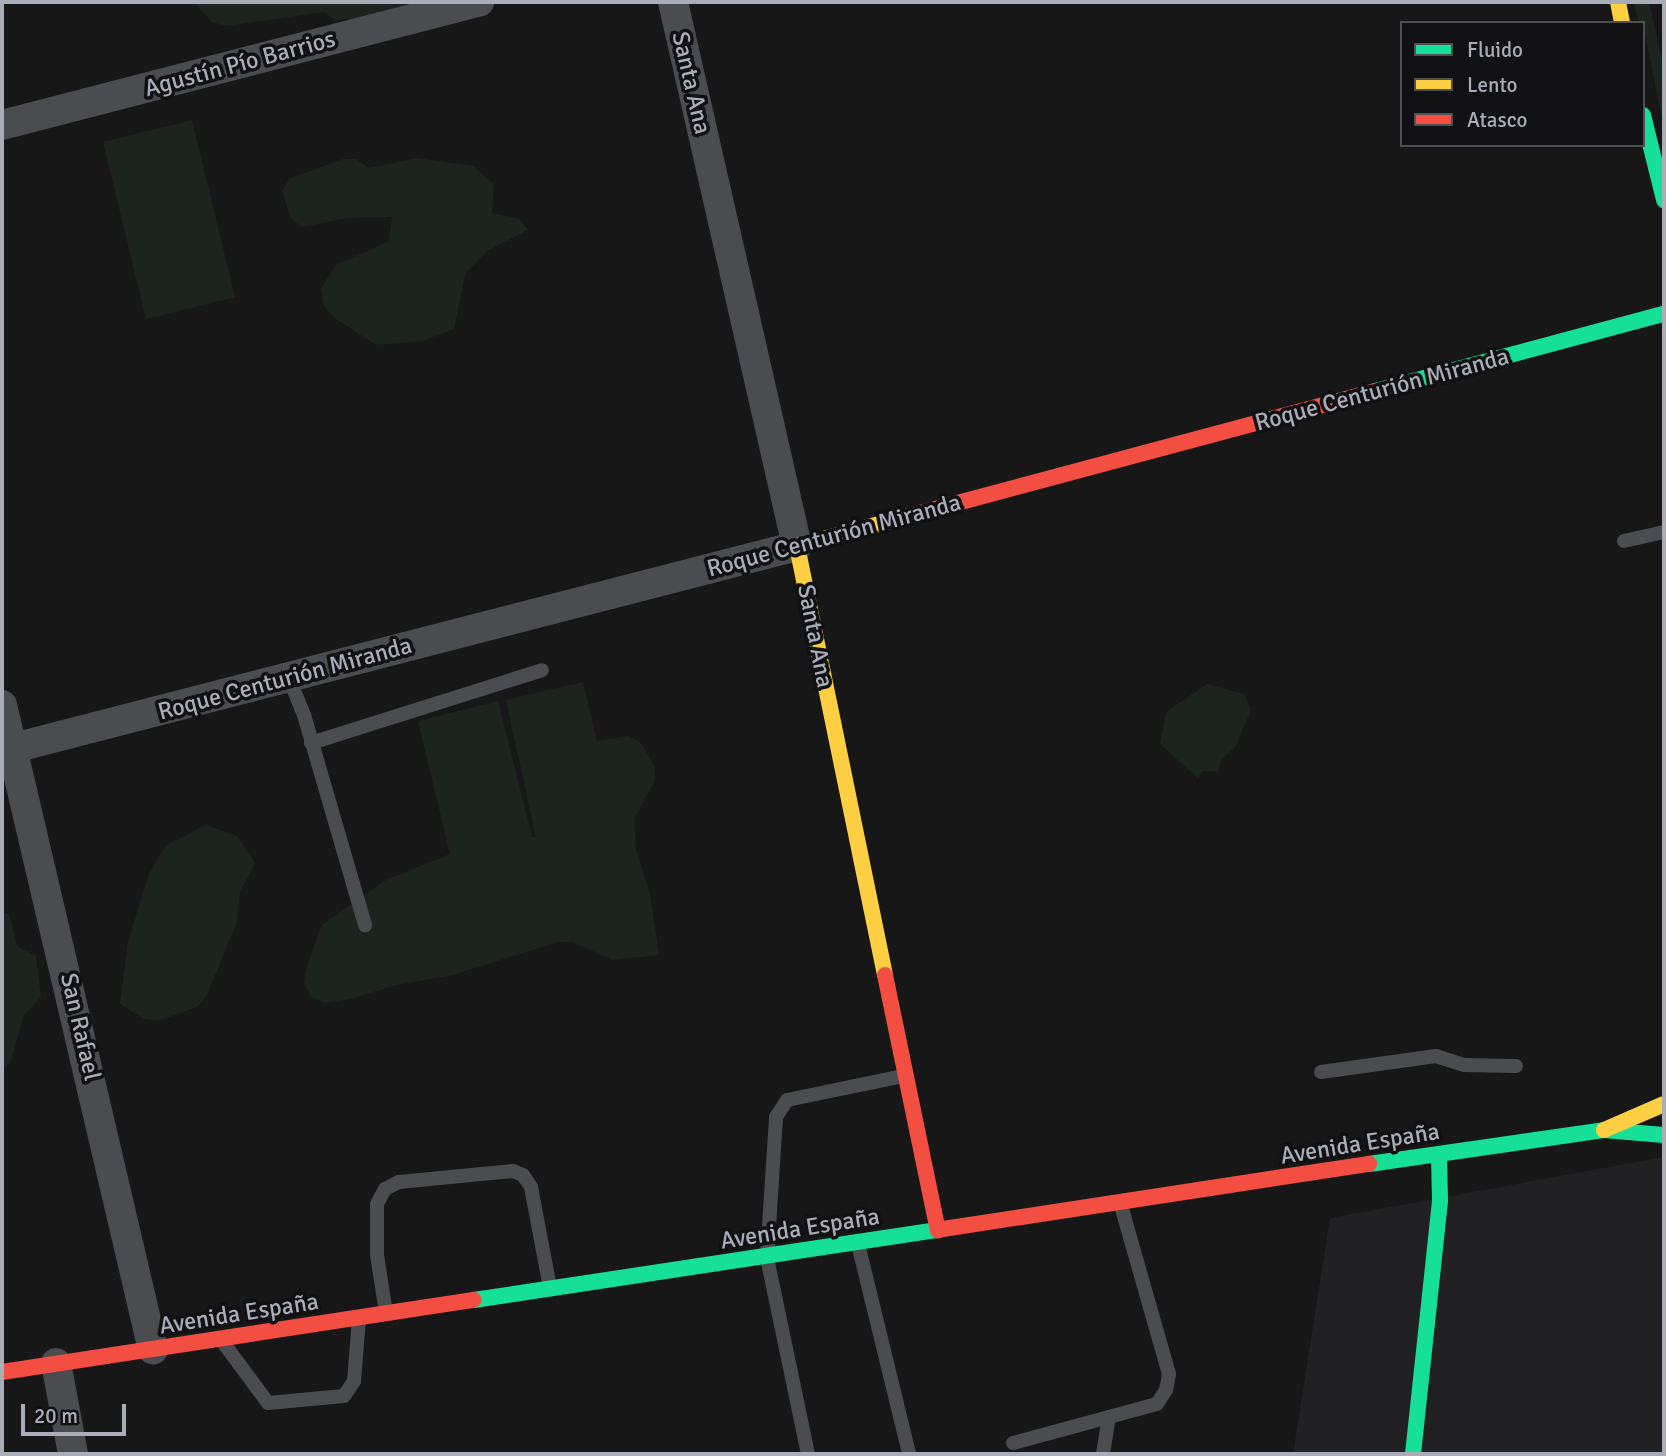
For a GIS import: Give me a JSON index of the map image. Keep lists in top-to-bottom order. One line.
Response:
{"streets":{"main road":["Santa Ana","Roque Centurión Miranda","Avenida España"],"street":["Agustín Pío Barrios","San Rafael"]},"crossings":[["Santa Ana","Roque Centurión Miranda"],["Santa Ana","Avenida España"],["Roque Centurión Miranda","San Rafael"],["San Rafael","Avenida España"]],"legend":["Fluido","Lento","Atasco"],"scale_bar":"20 m"}
